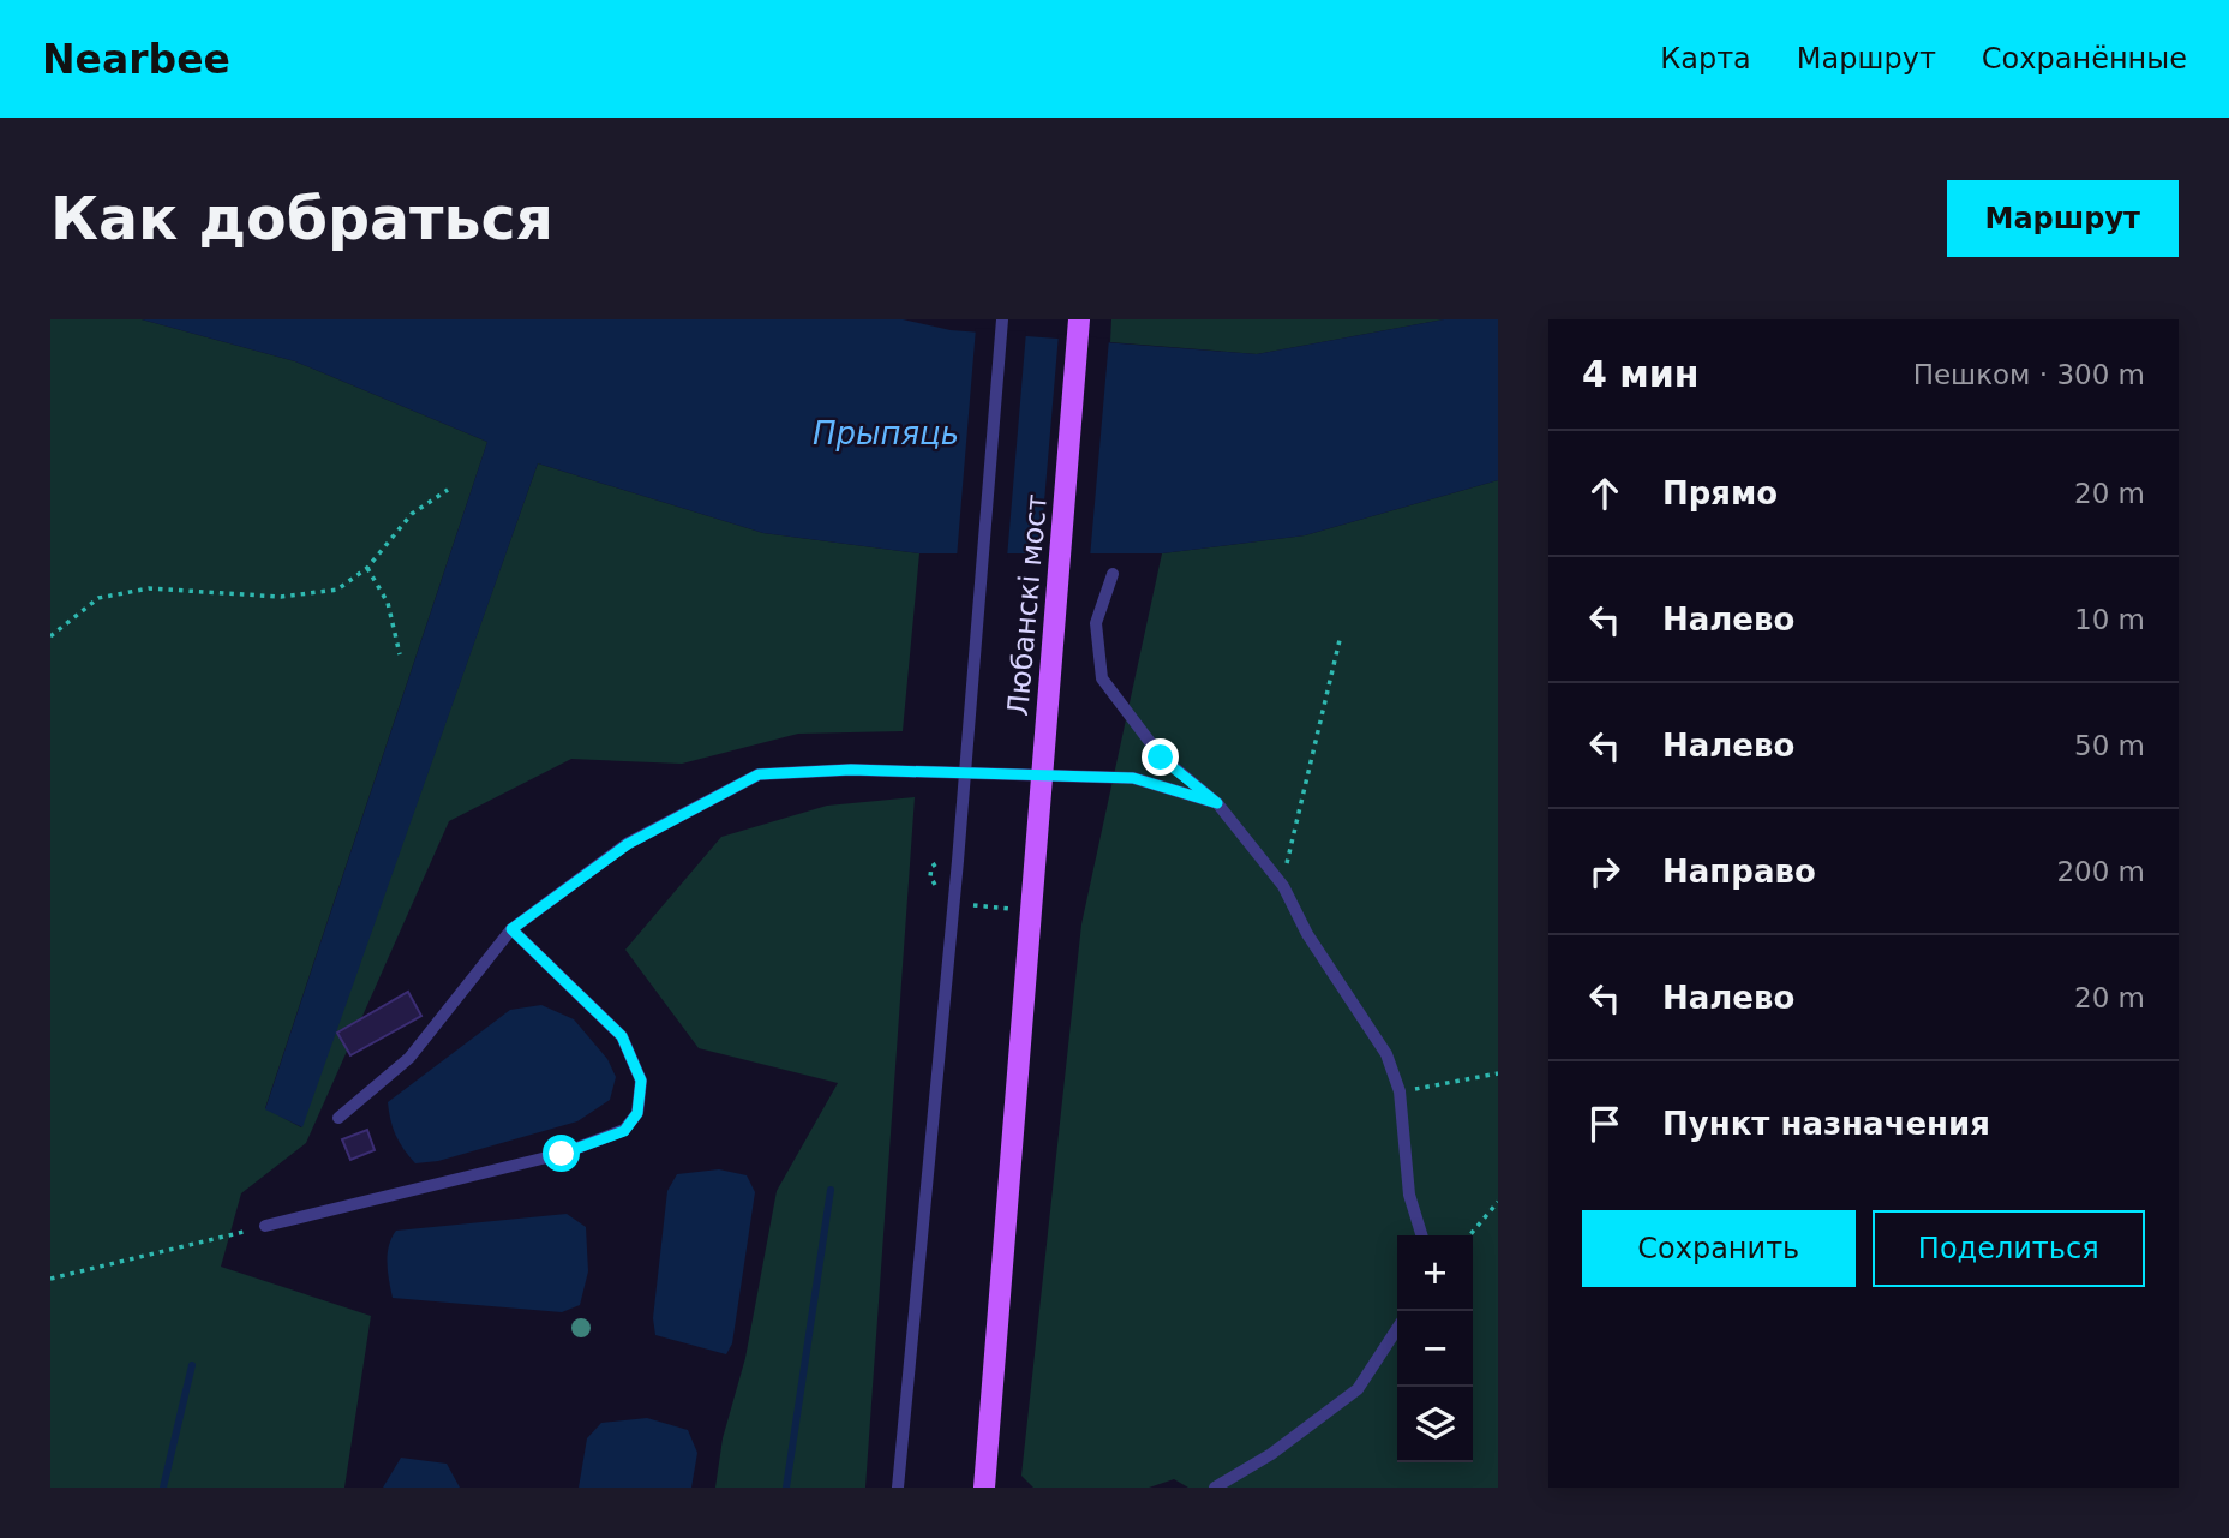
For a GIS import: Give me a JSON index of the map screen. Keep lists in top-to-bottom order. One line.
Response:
{"streets":{"main road":["Любанскі мост"]},"water":["Прыпяць"],"page":{"header":"Nearbee","nav":["Карта","Маршрут","Сохранённые"],"buttons":["Маршрут",["Сохранить","Поделиться"]],"title":"Как добраться","heading":["4 мин","Пешком · 300 m"],"list":[["Прямо","20 m"],["Налево","10 m"],["Налево","50 m"],["Направо","200 m"],["Налево","20 m"],"Пункт назначения"],"map_buttons":["+","−"]}}
